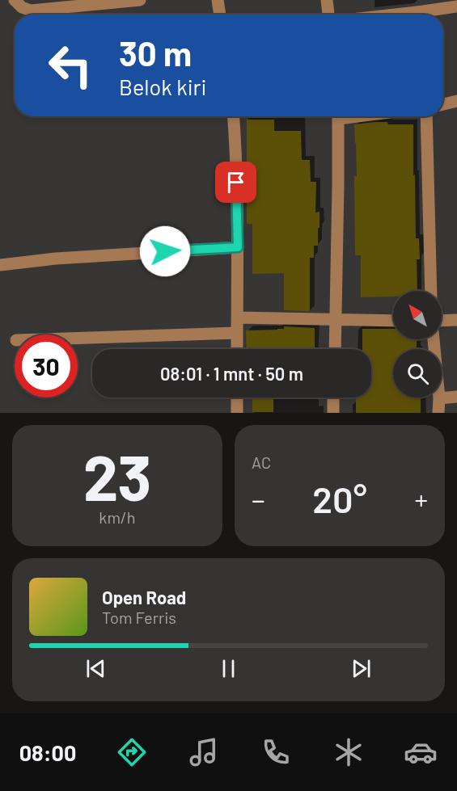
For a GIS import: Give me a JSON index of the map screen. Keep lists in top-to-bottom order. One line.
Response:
{"north":"top left","page":{"turn":["30 m","Belok kiri"],"limit":"30","trip":"08:01 · 1 mnt · 50 m","tile":[["23","km/h"],"AC"],"heat":["−","20°","+"],"song":["Open Road","Tom Ferris"],"tabs":"08:00"}}
